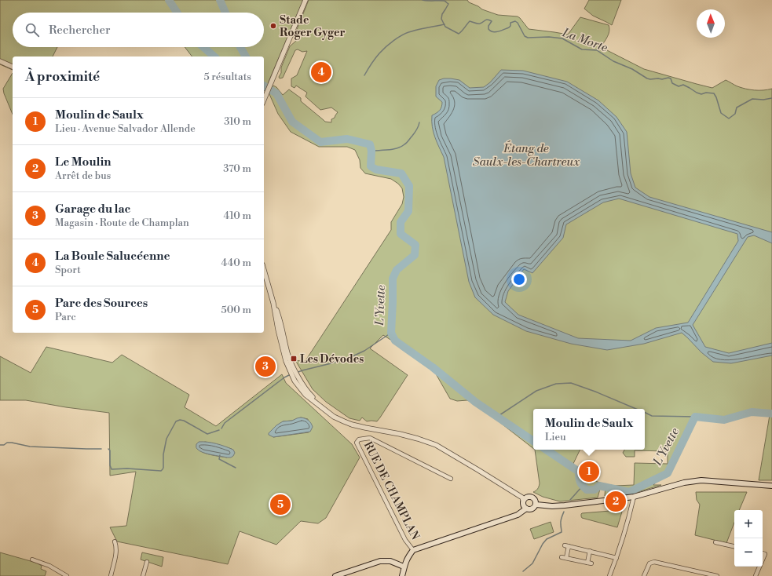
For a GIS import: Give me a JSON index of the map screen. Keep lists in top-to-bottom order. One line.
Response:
{"streets":{"street":["RUE DE CHAMPLAN"]},"water":["La Morte","Étang de Saulx-les-Chartreux","L'Yvette"],"places":{"other":["Stade Roger Gyger"],"transit":["Les Dévodes"]},"north":"top","page":{"search":"Rechercher","heading":["À proximité","5 résultats"],"pins":["4","3","1","2","5"],"list":[{"mark":"1","name":"Moulin de Saulx","note":"Lieu · Avenue Salvador Allende","value":"310 m"},{"mark":"2","name":"Le Moulin","note":"Arrêt de bus","value":"370 m"},{"mark":"3","name":"Garage du lac","note":"Magasin · Route de Champlan","value":"410 m"},{"mark":"4","name":"La Boule Salucéenne","note":"Sport","value":"440 m"},{"mark":"5","name":"Parc des Sources","note":"Parc","value":"500 m"}],"popup":["Moulin de Saulx","Lieu"],"map_buttons":["+","−"]}}
